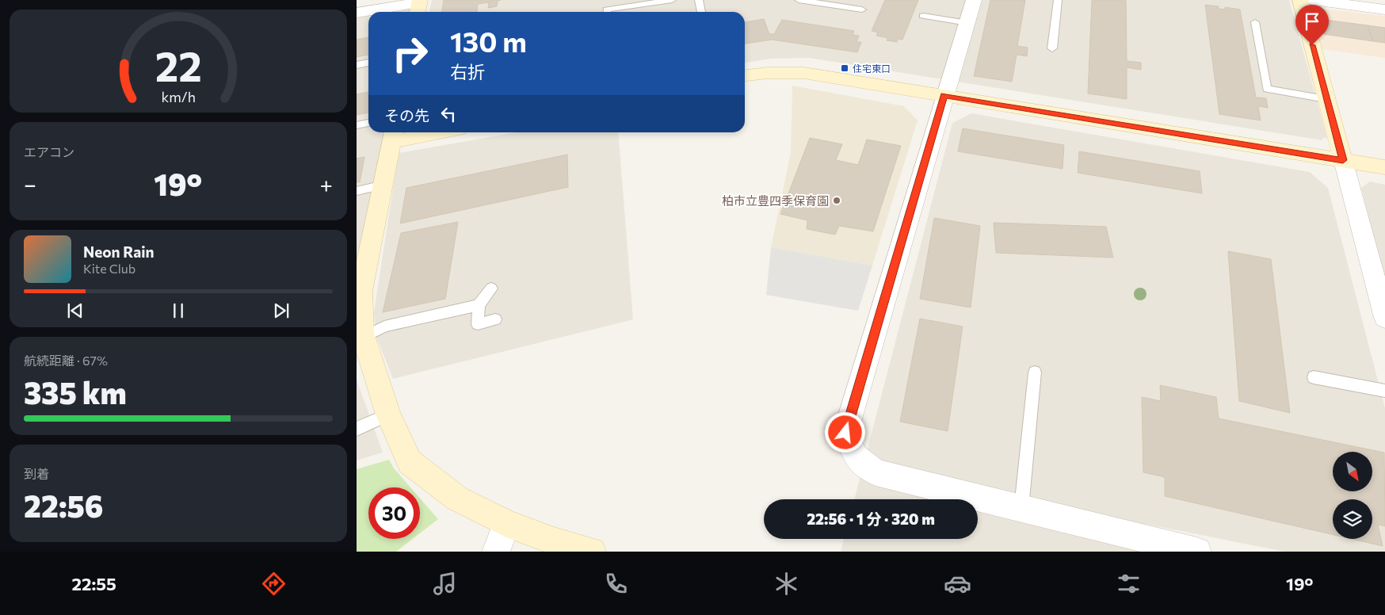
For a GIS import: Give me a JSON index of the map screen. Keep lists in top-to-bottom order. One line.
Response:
{"places":{"transit":["住宅東口"],"other":["柏市立豊四季保育園"]},"north":"bottom right","page":{"turn":["130 m","右折"],"then":"その先","tile":["エアコン",["航続距離 · 67%","335 km"],["到着","22:56"]],"heat":["−","19°","+"],"song":["Neon Rain","Kite Club"],"limit":"30","trip":"22:56 · 1 分 · 320 m","tabs":["22:55","19°"],"gauge":["22","km/h"]}}
